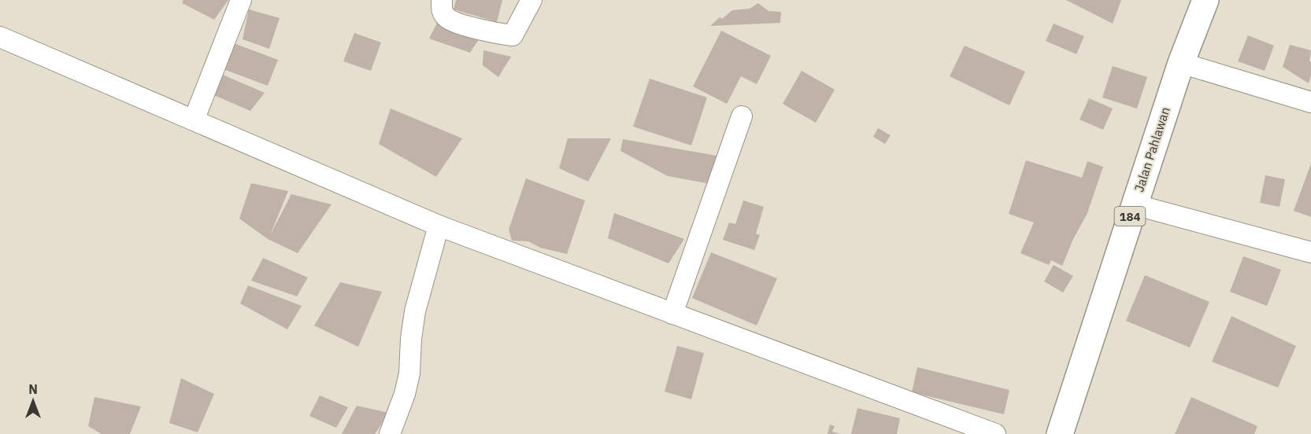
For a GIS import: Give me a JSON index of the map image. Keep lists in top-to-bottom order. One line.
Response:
{"streets":{"main road":["Jalan Pahlawan","184"]},"north":"top"}
